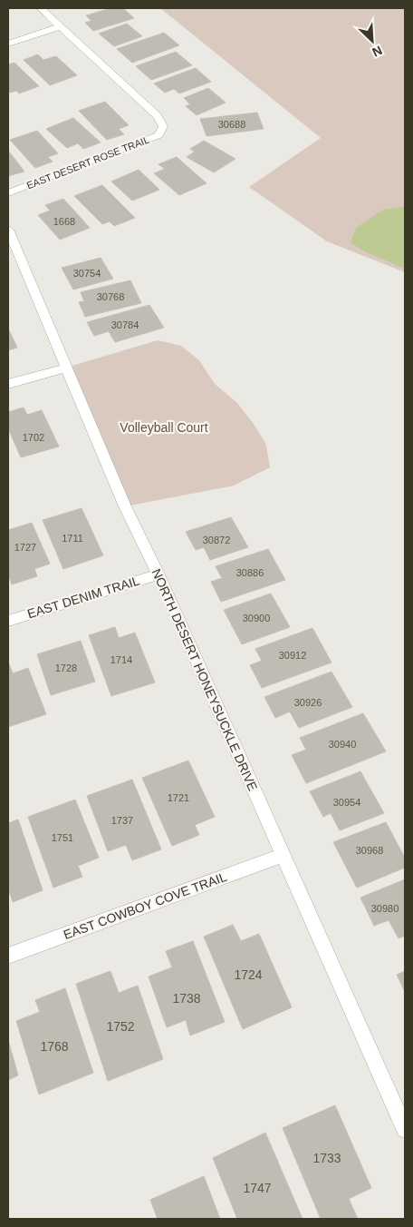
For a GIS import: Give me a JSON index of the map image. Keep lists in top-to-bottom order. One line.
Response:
{"streets":{"street":["EAST DESERT ROSE TRAIL","EAST DENIM TRAIL","NORTH DESERT HONEYSUCKLE DRIVE","EAST COWBOY COVE TRAIL"]},"crossings":[["EAST DENIM TRAIL","NORTH DESERT HONEYSUCKLE DRIVE"],["NORTH DESERT HONEYSUCKLE DRIVE","EAST COWBOY COVE TRAIL"]],"parks":["Volleyball Court"],"house_numbers":["30688","1668","30754","30768","30784","1702","1711","30872","1727","30886","30900","30912","1714","1728","30926","30940","1721","30954","1737","1751","30968","30980","1724","1738","1752","1768","1733","1747"],"north":"bottom right"}
